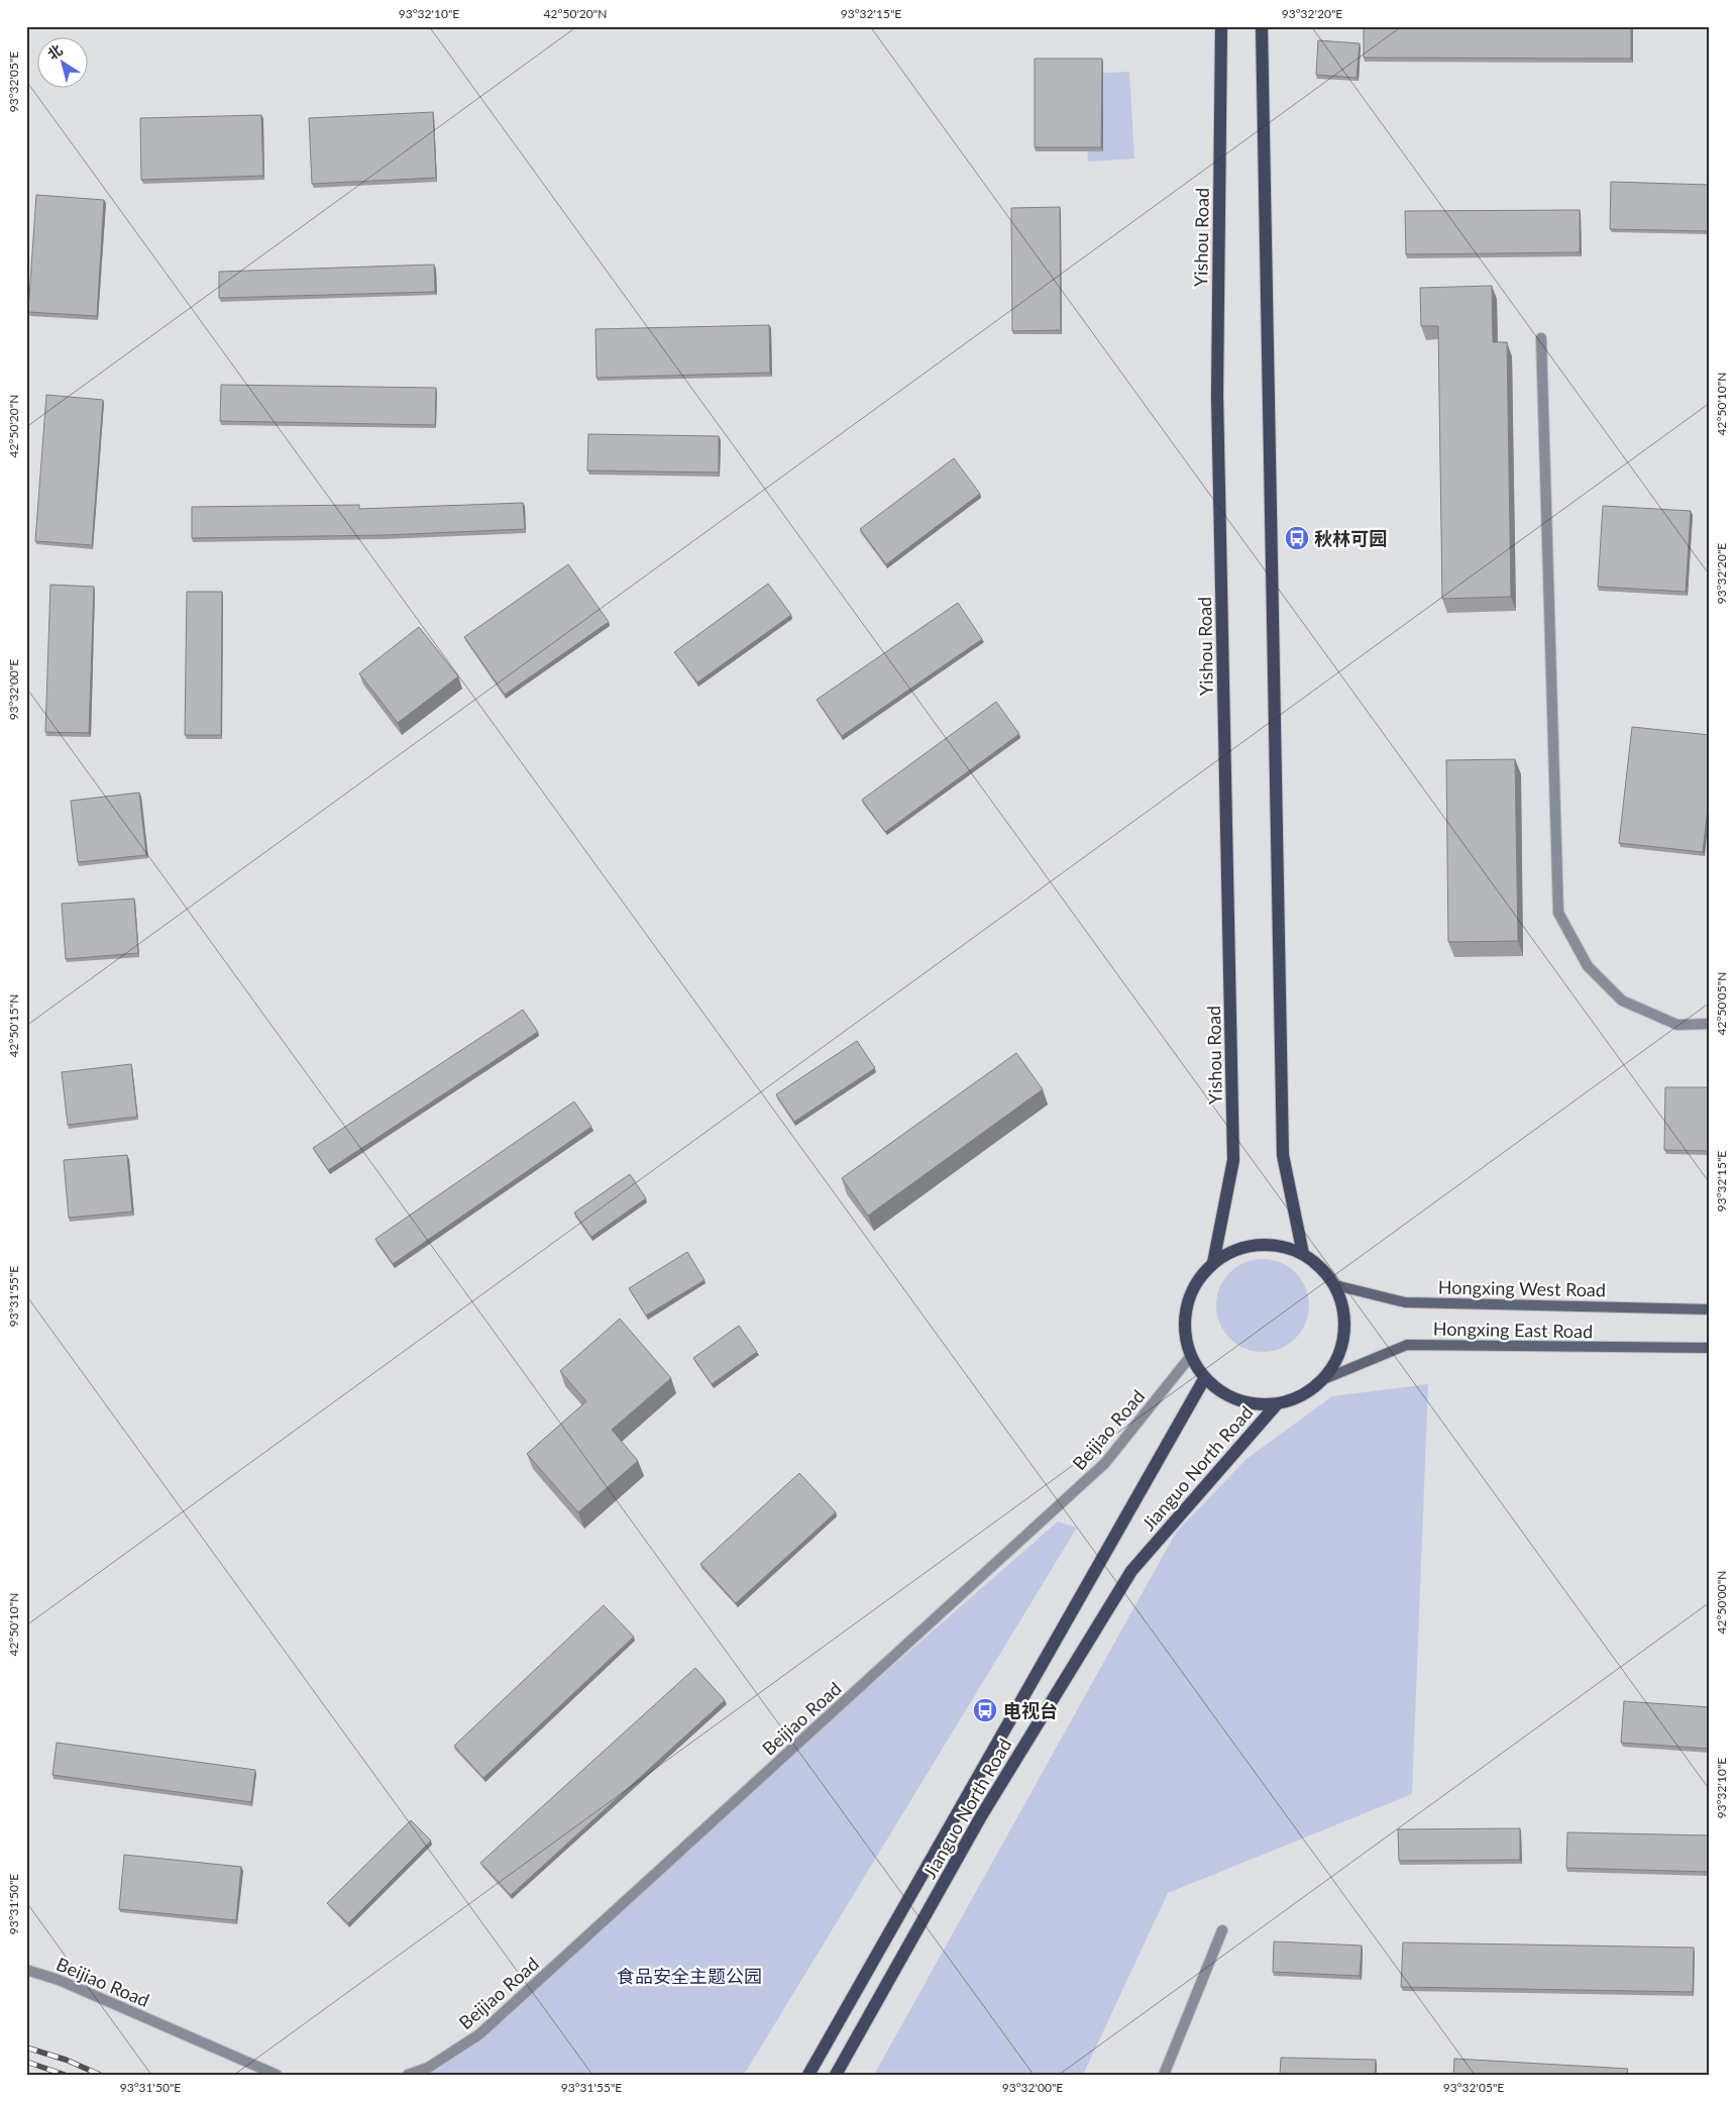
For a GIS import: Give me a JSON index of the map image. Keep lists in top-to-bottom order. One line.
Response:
{"streets":{"main road":["Yishou Road","Hongxing West Road","Hongxing East Road","Jianguo North Road"],"street":["Beijiao Road"]},"crossings":[["Yishou Road","Hongxing West Road"],["Yishou Road","Hongxing East Road"],["Yishou Road","Beijiao Road"],["Yishou Road","Jianguo North Road"],["Hongxing West Road","Hongxing East Road"],["Hongxing West Road","Beijiao Road"],["Hongxing West Road","Jianguo North Road"],["Hongxing East Road","Beijiao Road"],["Hongxing East Road","Jianguo North Road"],["Beijiao Road","Jianguo North Road"]],"parks":["食品安全主题公园"],"places":{"bus stop":["秋林可园","电视台"]},"north":"top left","coordinates":["93°32'10\"E","42°50'20\"N","93°32'15\"E","93°32'20\"E","93°32'05\"E","42°50'10\"N","93°32'00\"E","42°50'05\"N","42°50'15\"N","93°31'55\"E","42°50'00\"N","93°31'50\"E"]}
